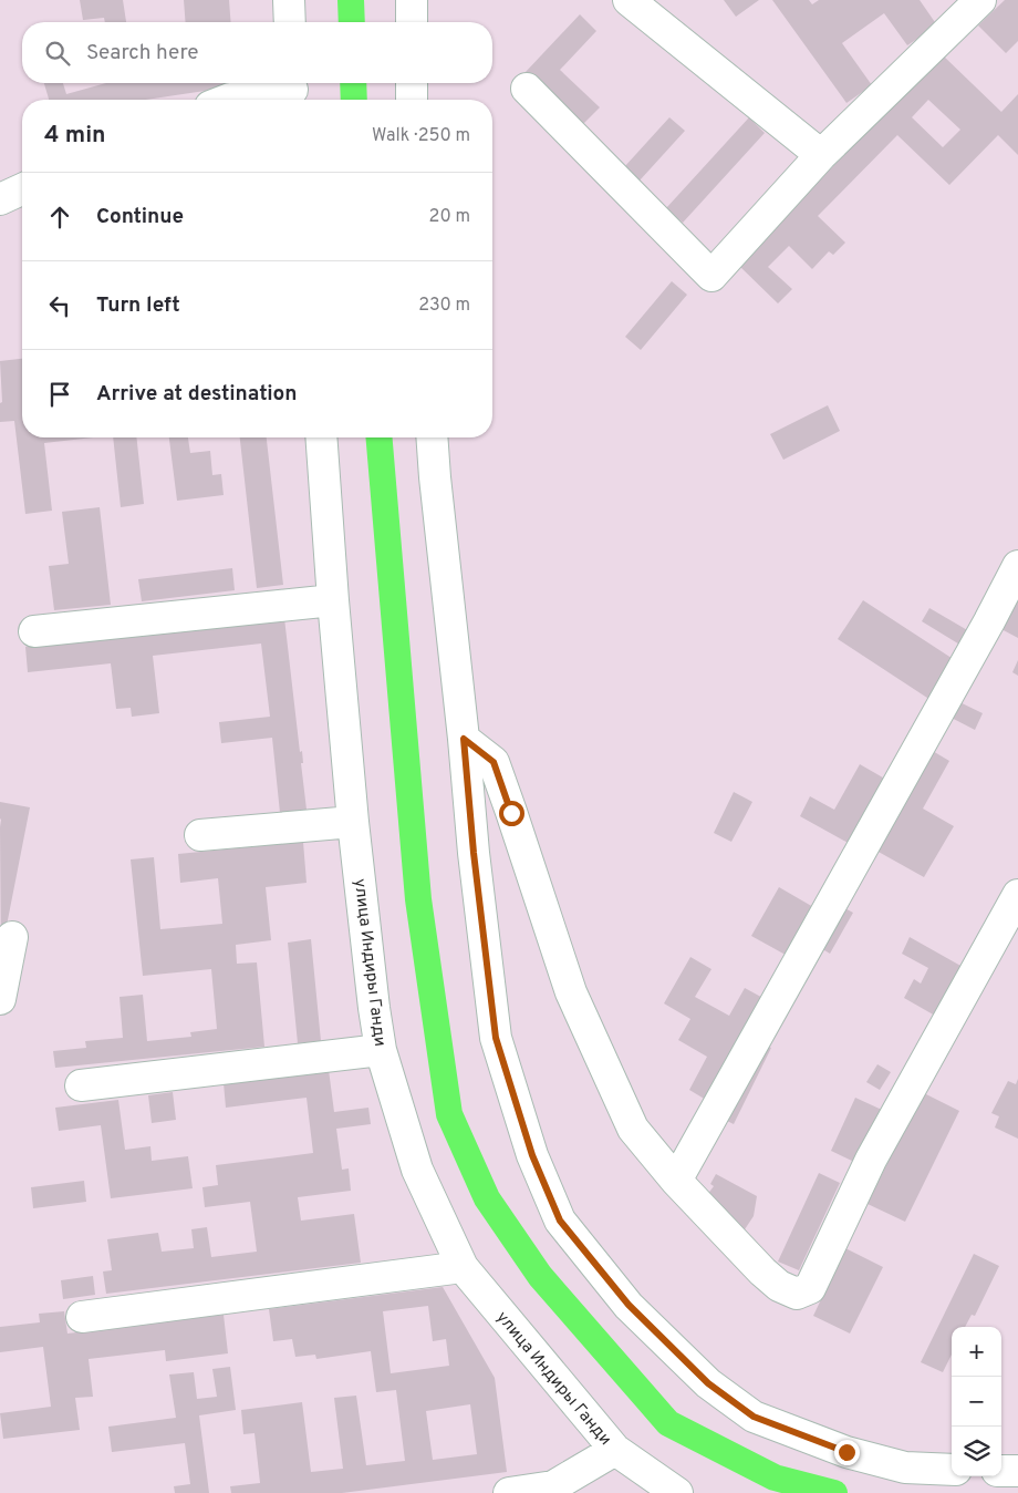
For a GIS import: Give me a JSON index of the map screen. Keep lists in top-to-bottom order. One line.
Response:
{"streets":{"street":["улица Индиры Ганди"]},"page":{"search":"Search here","heading":["4 min","Walk · 250 m"],"list":[["Continue","20 m"],["Turn left","230 m"],"Arrive at destination"],"map_buttons":["+","−"]}}
